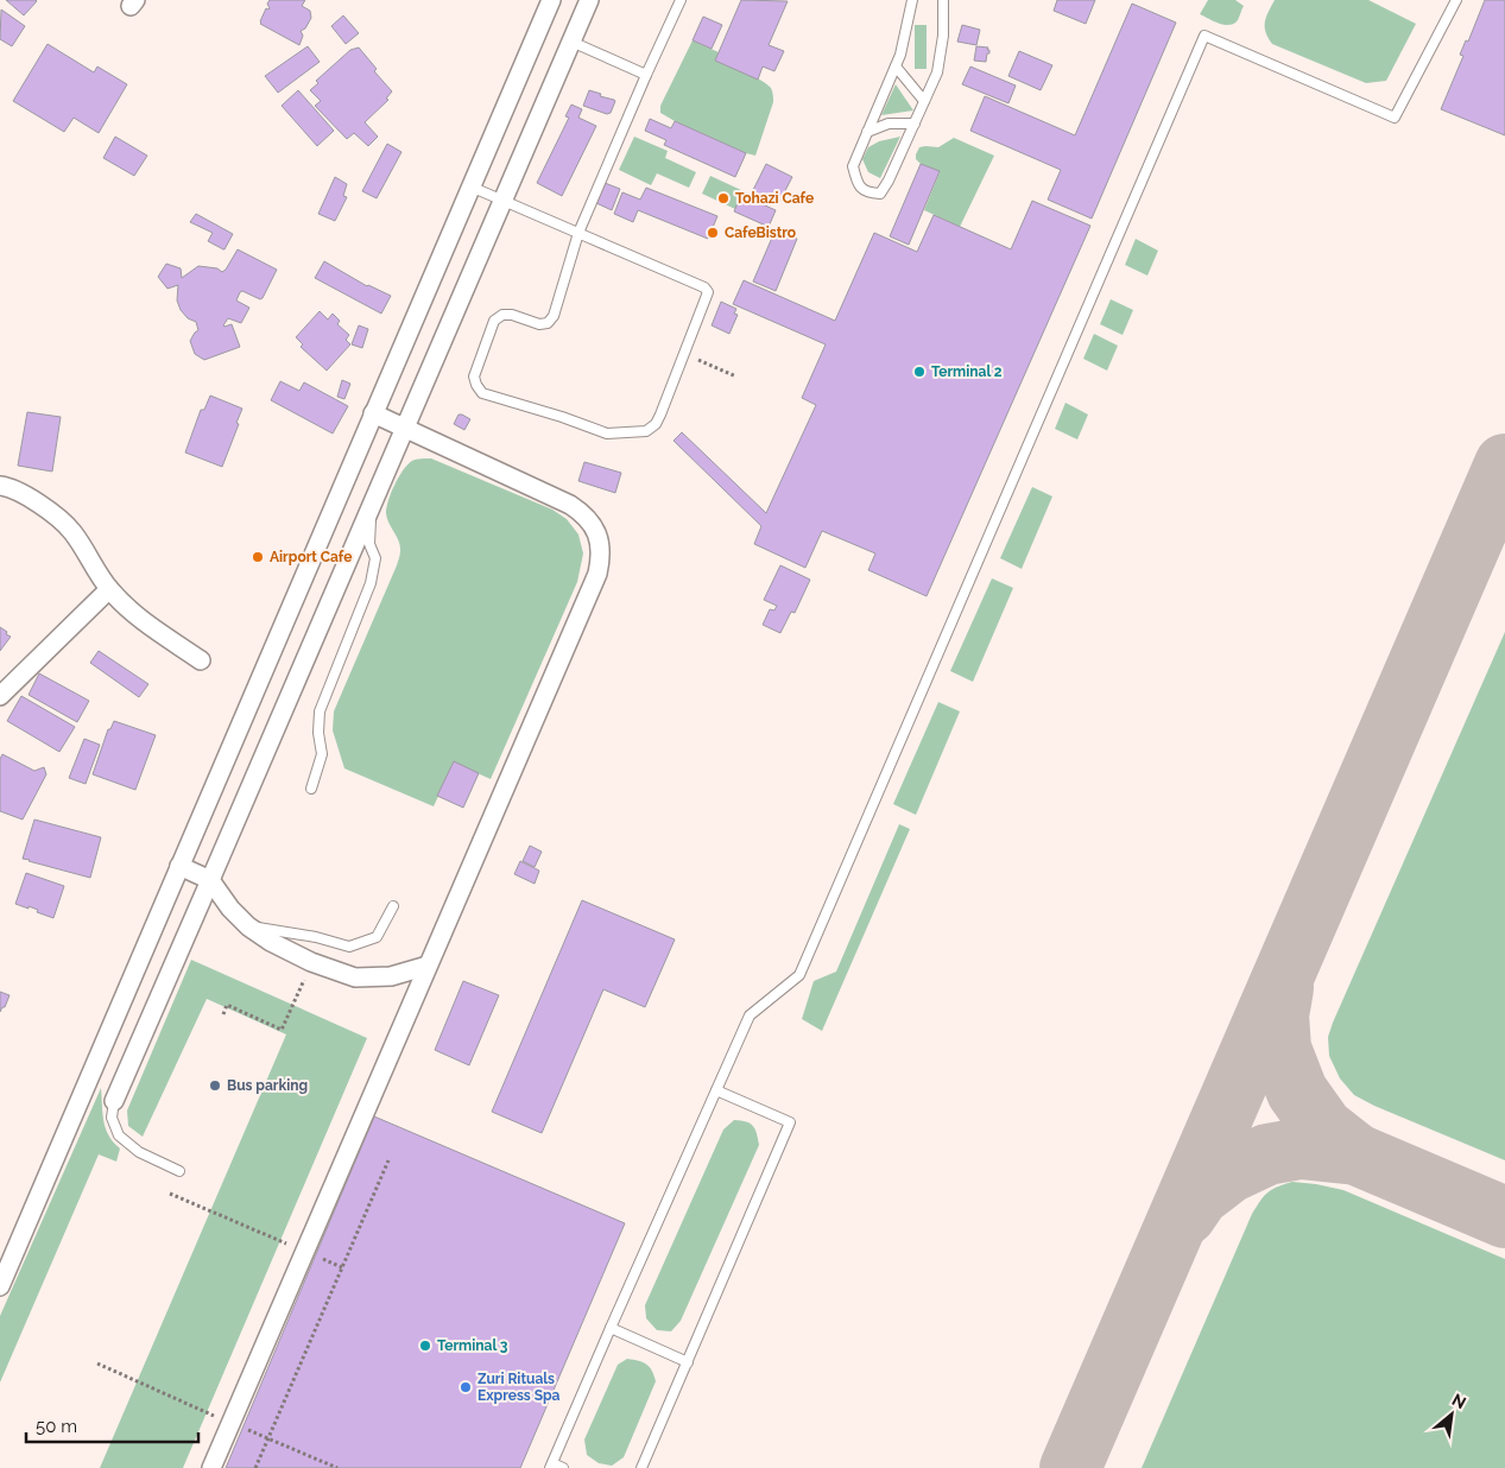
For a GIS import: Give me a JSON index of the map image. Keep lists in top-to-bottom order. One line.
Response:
{"places":["Tohazi Cafe","CafeBistro","Terminal 2","Airport Cafe","Bus parking","Terminal 3","Zuri Rituals Express Spa"],"scale_bar":"50 m","north":"top right"}
